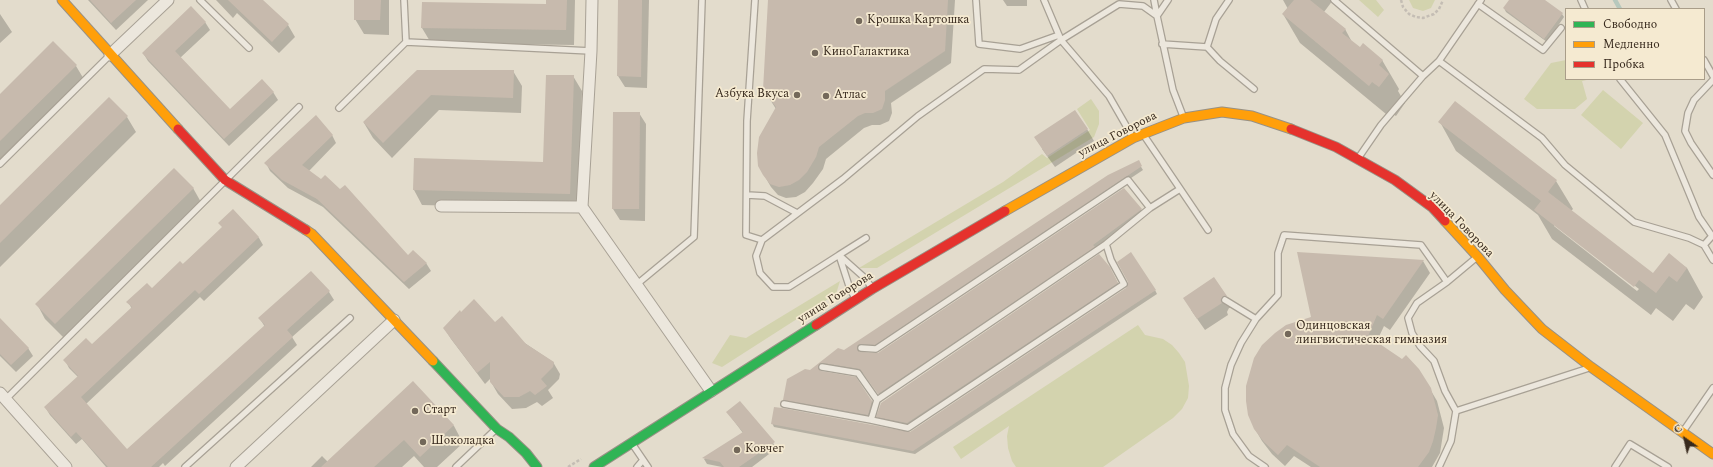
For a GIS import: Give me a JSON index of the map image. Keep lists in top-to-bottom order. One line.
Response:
{"streets":{"main road":["улица Говорова"]},"places":["Крошка Картошка","КиноГалактика","Азбука Вкуса","Атлас","Одинцовская лингвистическая гимназия","Старт","Шоколадка","Ковчег"],"legend":["Свободно","Медленно","Пробка"],"north":"top left"}
